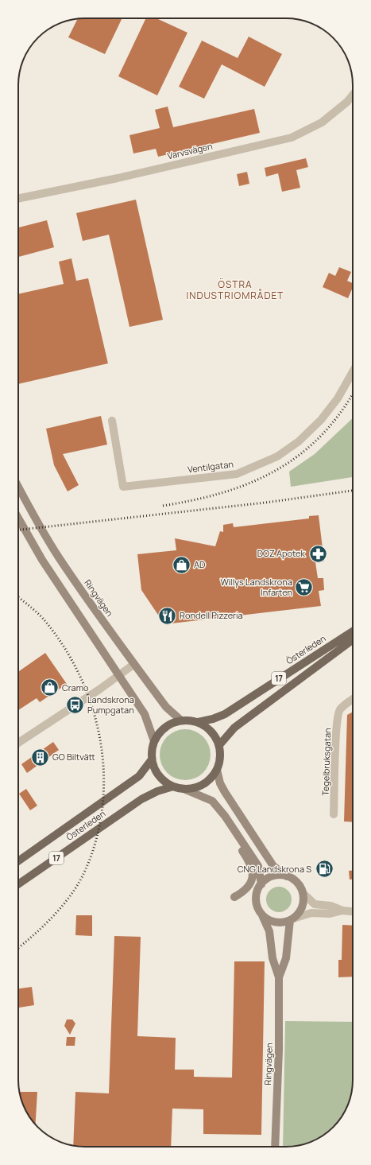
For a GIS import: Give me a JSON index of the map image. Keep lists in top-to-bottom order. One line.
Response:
{"streets":{"main road":["Ringvägen","Österleden","17"],"street":["Varvsvägen","Ventilgatan","Tegelbruksgatan"]},"crossings":[["Ringvägen","Österleden"],["Ringvägen","17"],["Österleden","17"]],"districts":["ÖSTRA INDUSTRIOMRÅDET"],"places":{"pharmacy":["DOZ Apotek"],"shop":["AD","Cramo"],"supermarket":["Willys Landskrona Infarten"],"restaurant":["Rondell Pizzeria"],"bus stop":["Landskrona Pumpgatan"],"building":["GO Biltvätt"],"fuel station":["CNG Landskrona S"]}}
